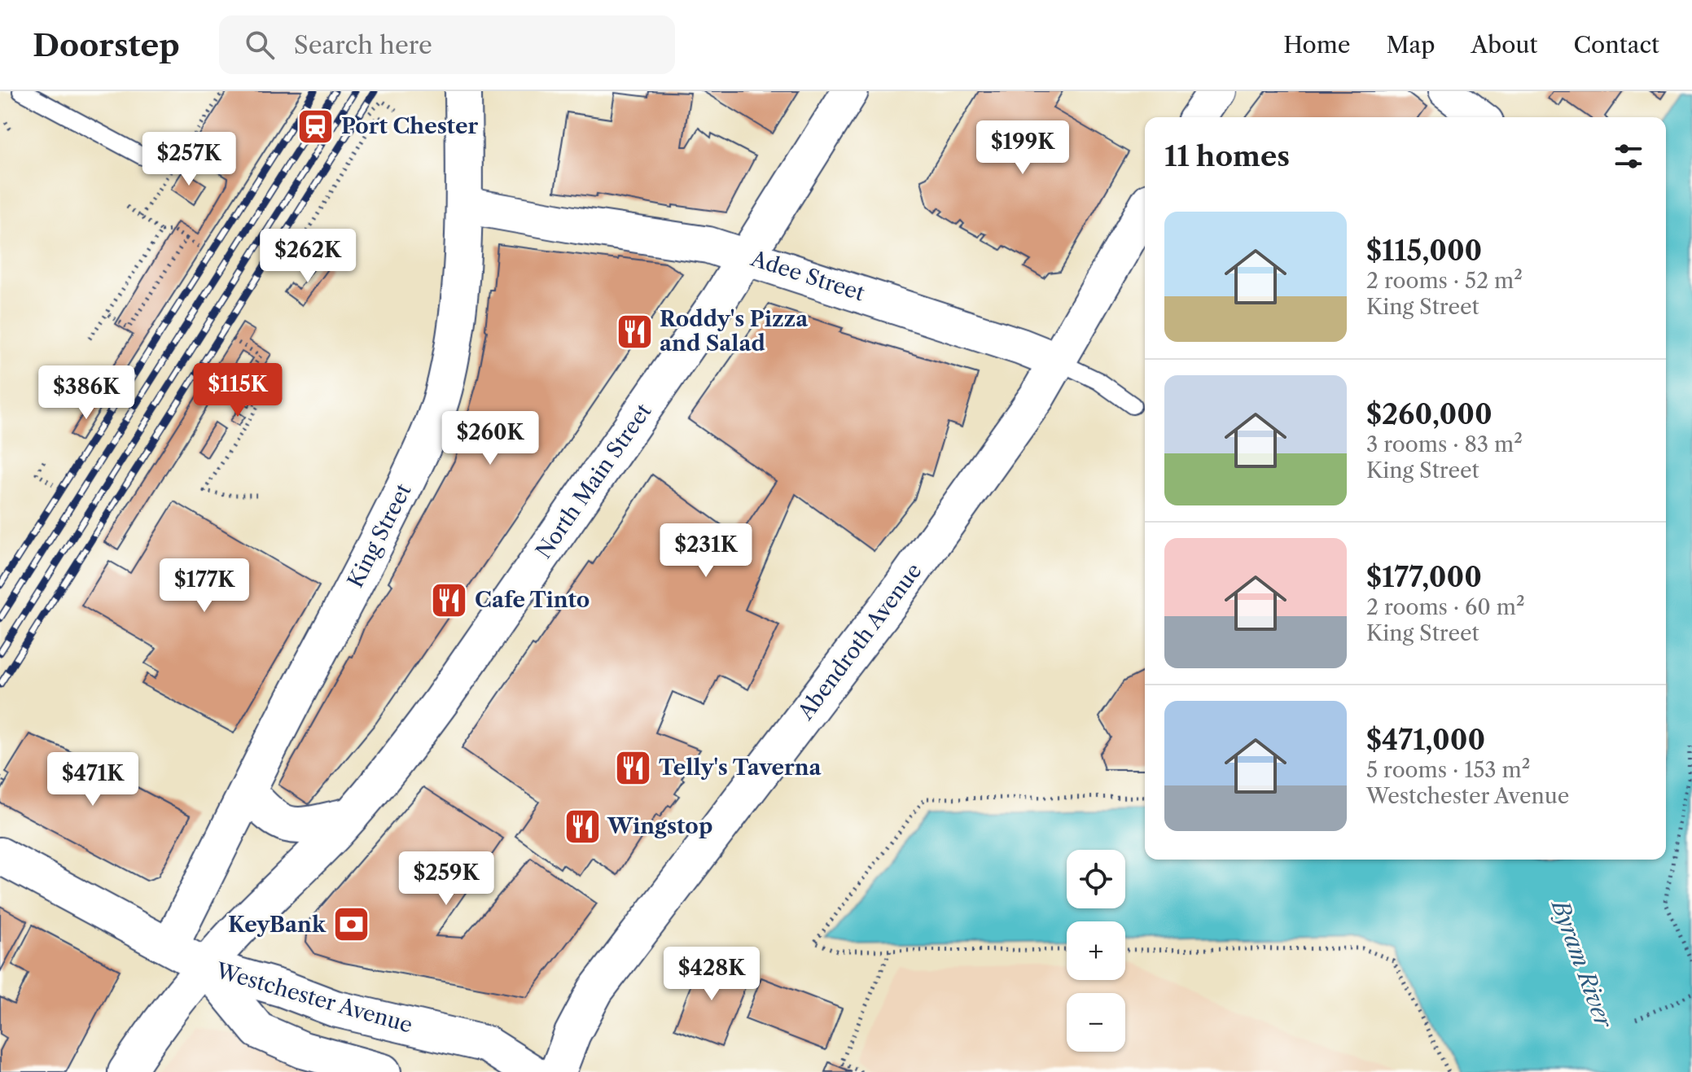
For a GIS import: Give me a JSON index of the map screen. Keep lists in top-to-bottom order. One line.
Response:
{"streets":{"street":["Adee Street","North Main Street","King Street","Abendroth Avenue","Westchester Avenue"]},"crossings":[["Adee Street","North Main Street"],["Adee Street","King Street"],["Adee Street","Abendroth Avenue"],["North Main Street","Westchester Avenue"],["King Street","Westchester Avenue"]],"water":["Byram River"],"places":{"station":["Port Chester"],"restaurant":["Roddy's Pizza and Salad","Cafe Tinto","Telly's Taverna","Wingstop"],"bank":["KeyBank"]},"page":{"header":"Doorstep","search":"Search here","nav":["Home","Map","About","Contact"],"heading":"11 homes","price":["$199K","$257K","$262K","$115K","$386K","$260K","$231K","$177K","$471K","$259K","$428K"],"list":[{"name":"$115,000","note":"2 rooms · 52 m² · King Street"},{"name":"$260,000","note":"3 rooms · 83 m² · King Street"},{"name":"$177,000","note":"2 rooms · 60 m² · King Street"},{"name":"$471,000","note":"5 rooms · 153 m² · Westchester Avenue"}],"map_buttons":["+","−"]}}
